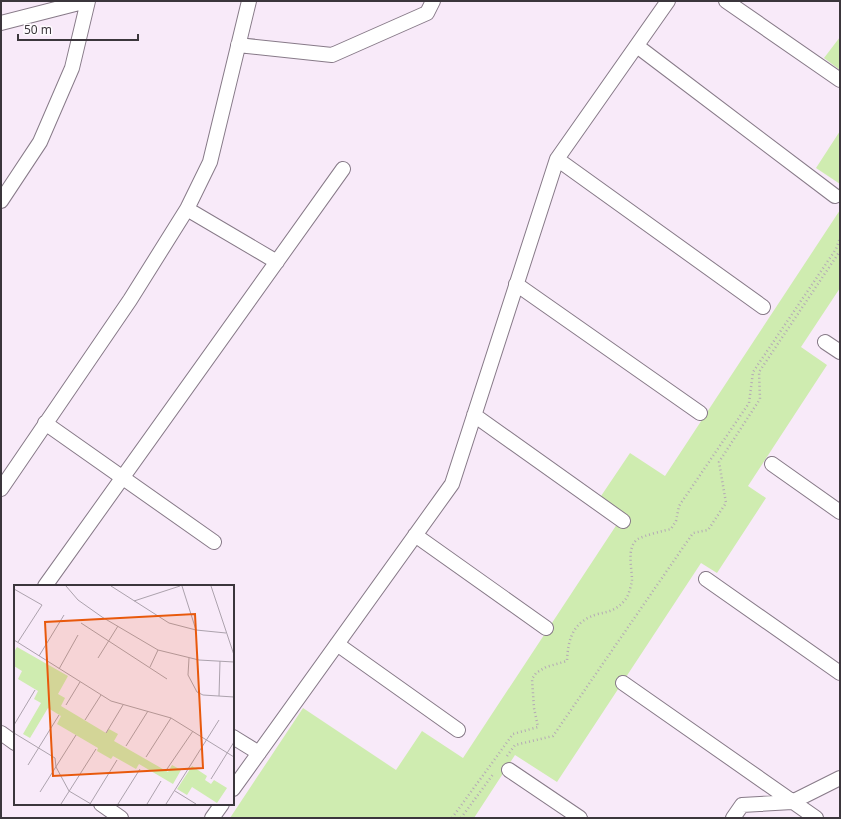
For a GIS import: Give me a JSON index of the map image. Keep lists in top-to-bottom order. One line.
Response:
{"scale_bar":"50 m"}
